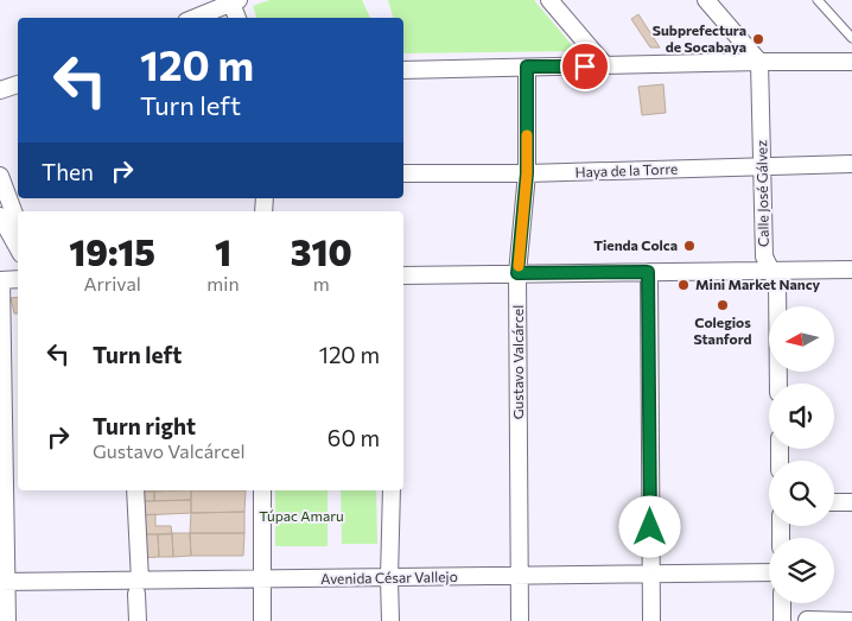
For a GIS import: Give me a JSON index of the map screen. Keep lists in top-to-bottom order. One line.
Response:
{"streets":{"street":["Haya de la Torre","Calle José Gálvez","Gustavo Valcárcel","Avenida César Vallejo"]},"crossings":[["Haya de la Torre","Calle José Gálvez"],["Haya de la Torre","Gustavo Valcárcel"],["Gustavo Valcárcel","Avenida César Vallejo"]],"parks":["Túpac Amaru"],"places":["Subprefectura de Socabaya","Tienda Colca","Mini Market Nancy","Colegios Stanford"],"north":"left","page":{"turn":["120 m","Turn left"],"then":"Then","eta":["19:15","Arrival","1","min","310","m"],"list":[{"name":"Turn left","value":"120 m"},{"name":"Turn right","note":"Gustavo Valcárcel","value":"60 m"}]}}
